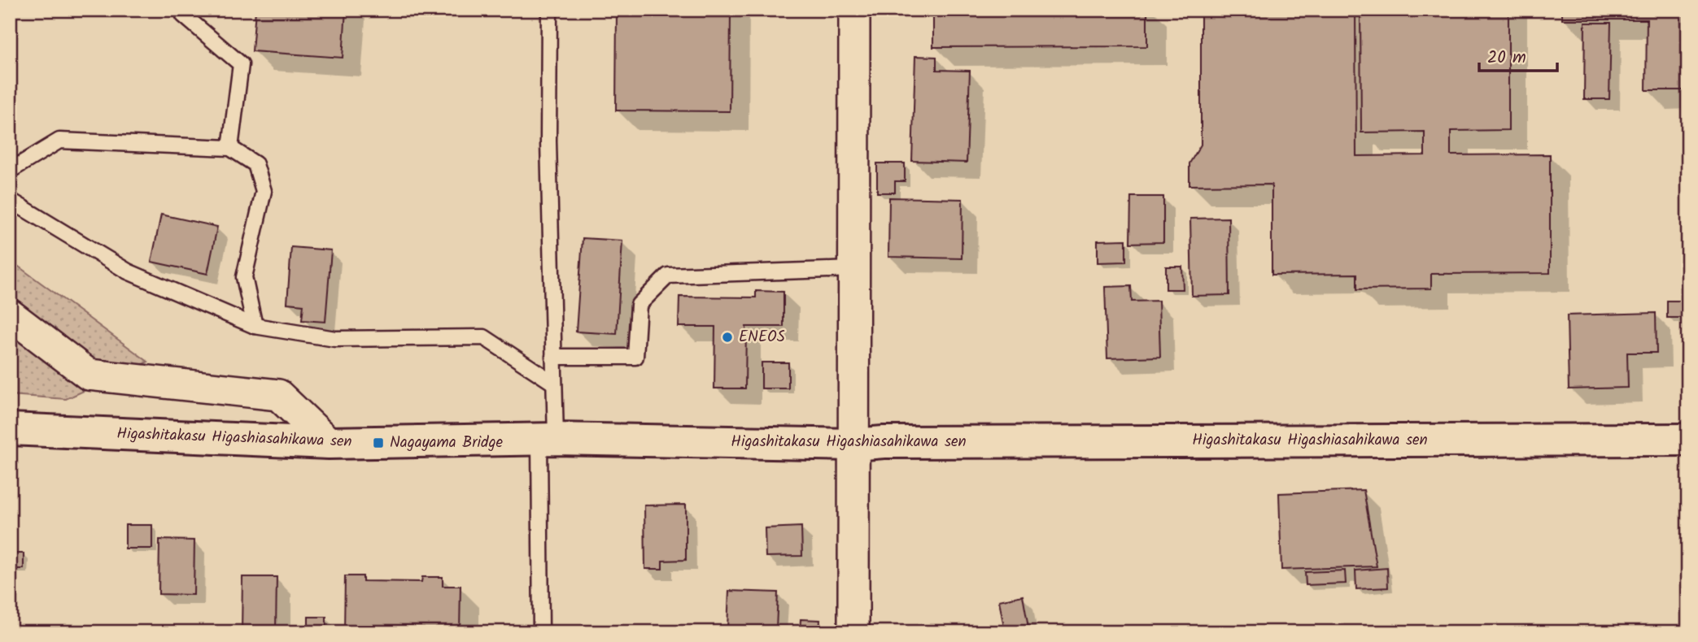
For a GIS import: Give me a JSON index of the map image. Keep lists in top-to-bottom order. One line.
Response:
{"streets":{"main road":["Higashitakasu Higashiasahikawa sen"]},"places":{"other":["ENEOS"],"transit":["Nagayama Bridge"]},"scale_bar":"20 m"}
